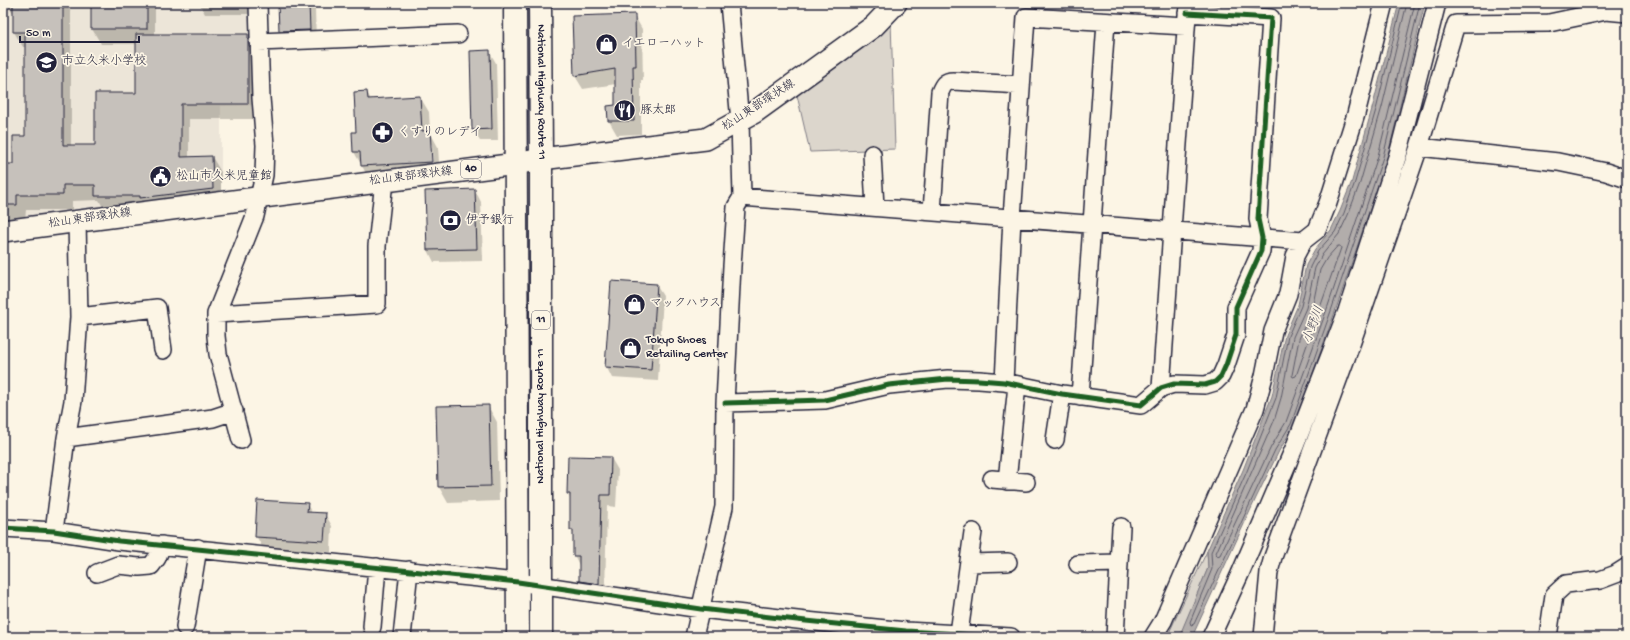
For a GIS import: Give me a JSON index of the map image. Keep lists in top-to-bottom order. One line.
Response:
{"streets":{"highway":["National Highway Route 11","11"],"main road":["松山東部環状線","40"]},"crossings":[["National Highway Route 11","松山東部環状線"]],"water":["小野川"],"places":{"shop":["イエローハット","マックハウス","Tokyo Shoes Retailing Center"],"school or university":["市立久米小学校"],"restaurant":["豚太郎"],"pharmacy":["くすりのレデイ"],"public building":["松山市久米児童館"],"bank":["伊予銀行"]},"scale_bar":"50 m"}
